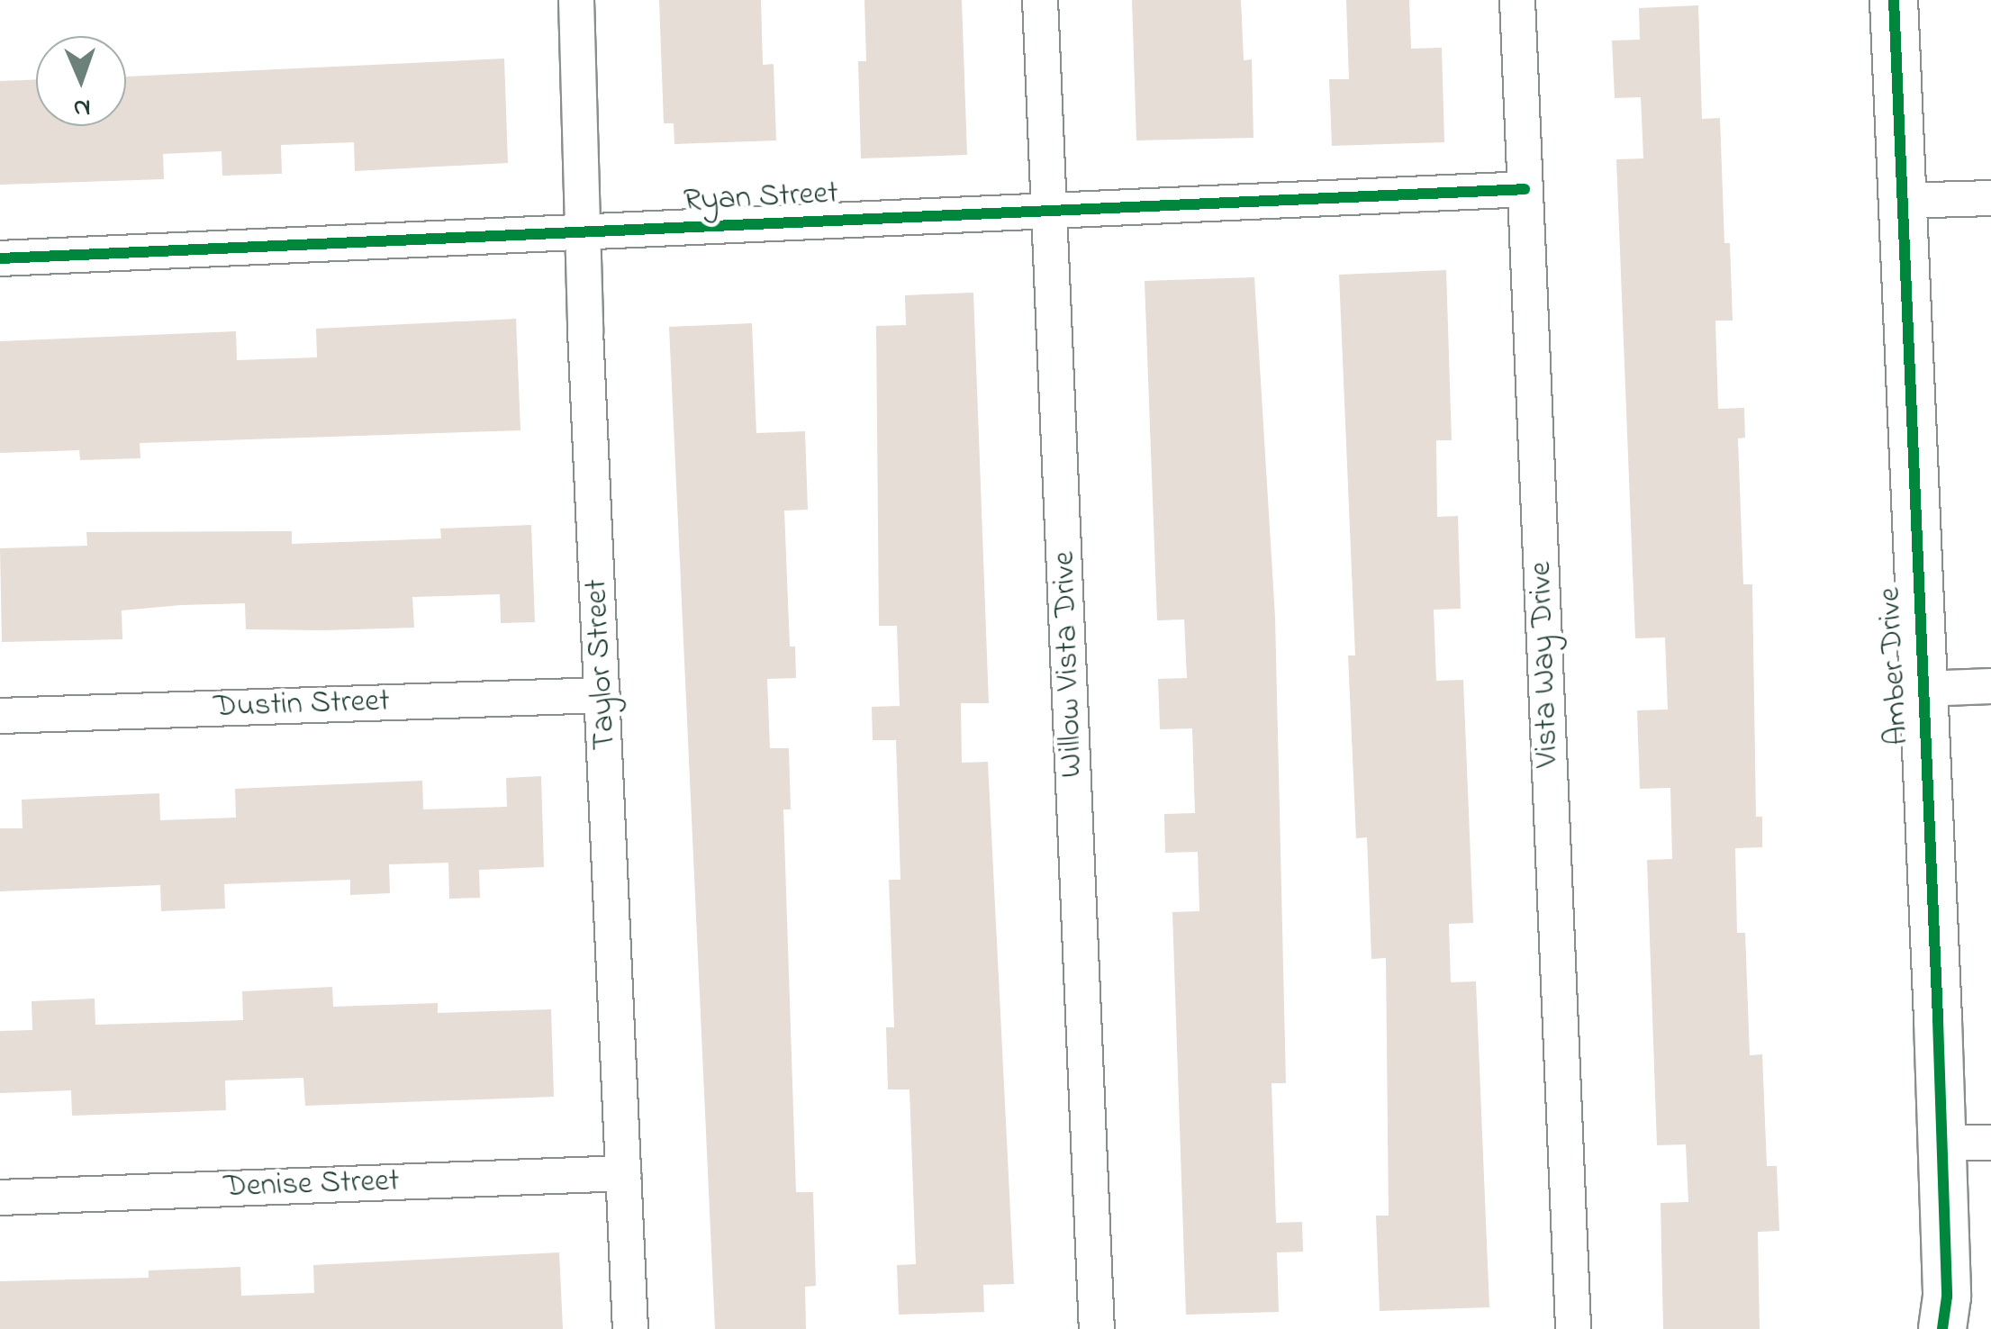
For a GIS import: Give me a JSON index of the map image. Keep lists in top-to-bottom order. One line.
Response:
{"streets":{"street":["Ryan Street","Taylor Street","Willow Vista Drive","Vista Way Drive","Amber Drive","Dustin Street","Denise Street"]},"crossings":[["Ryan Street","Taylor Street"],["Ryan Street","Willow Vista Drive"],["Ryan Street","Vista Way Drive"],["Taylor Street","Dustin Street"],["Taylor Street","Denise Street"]],"north":"bottom"}
